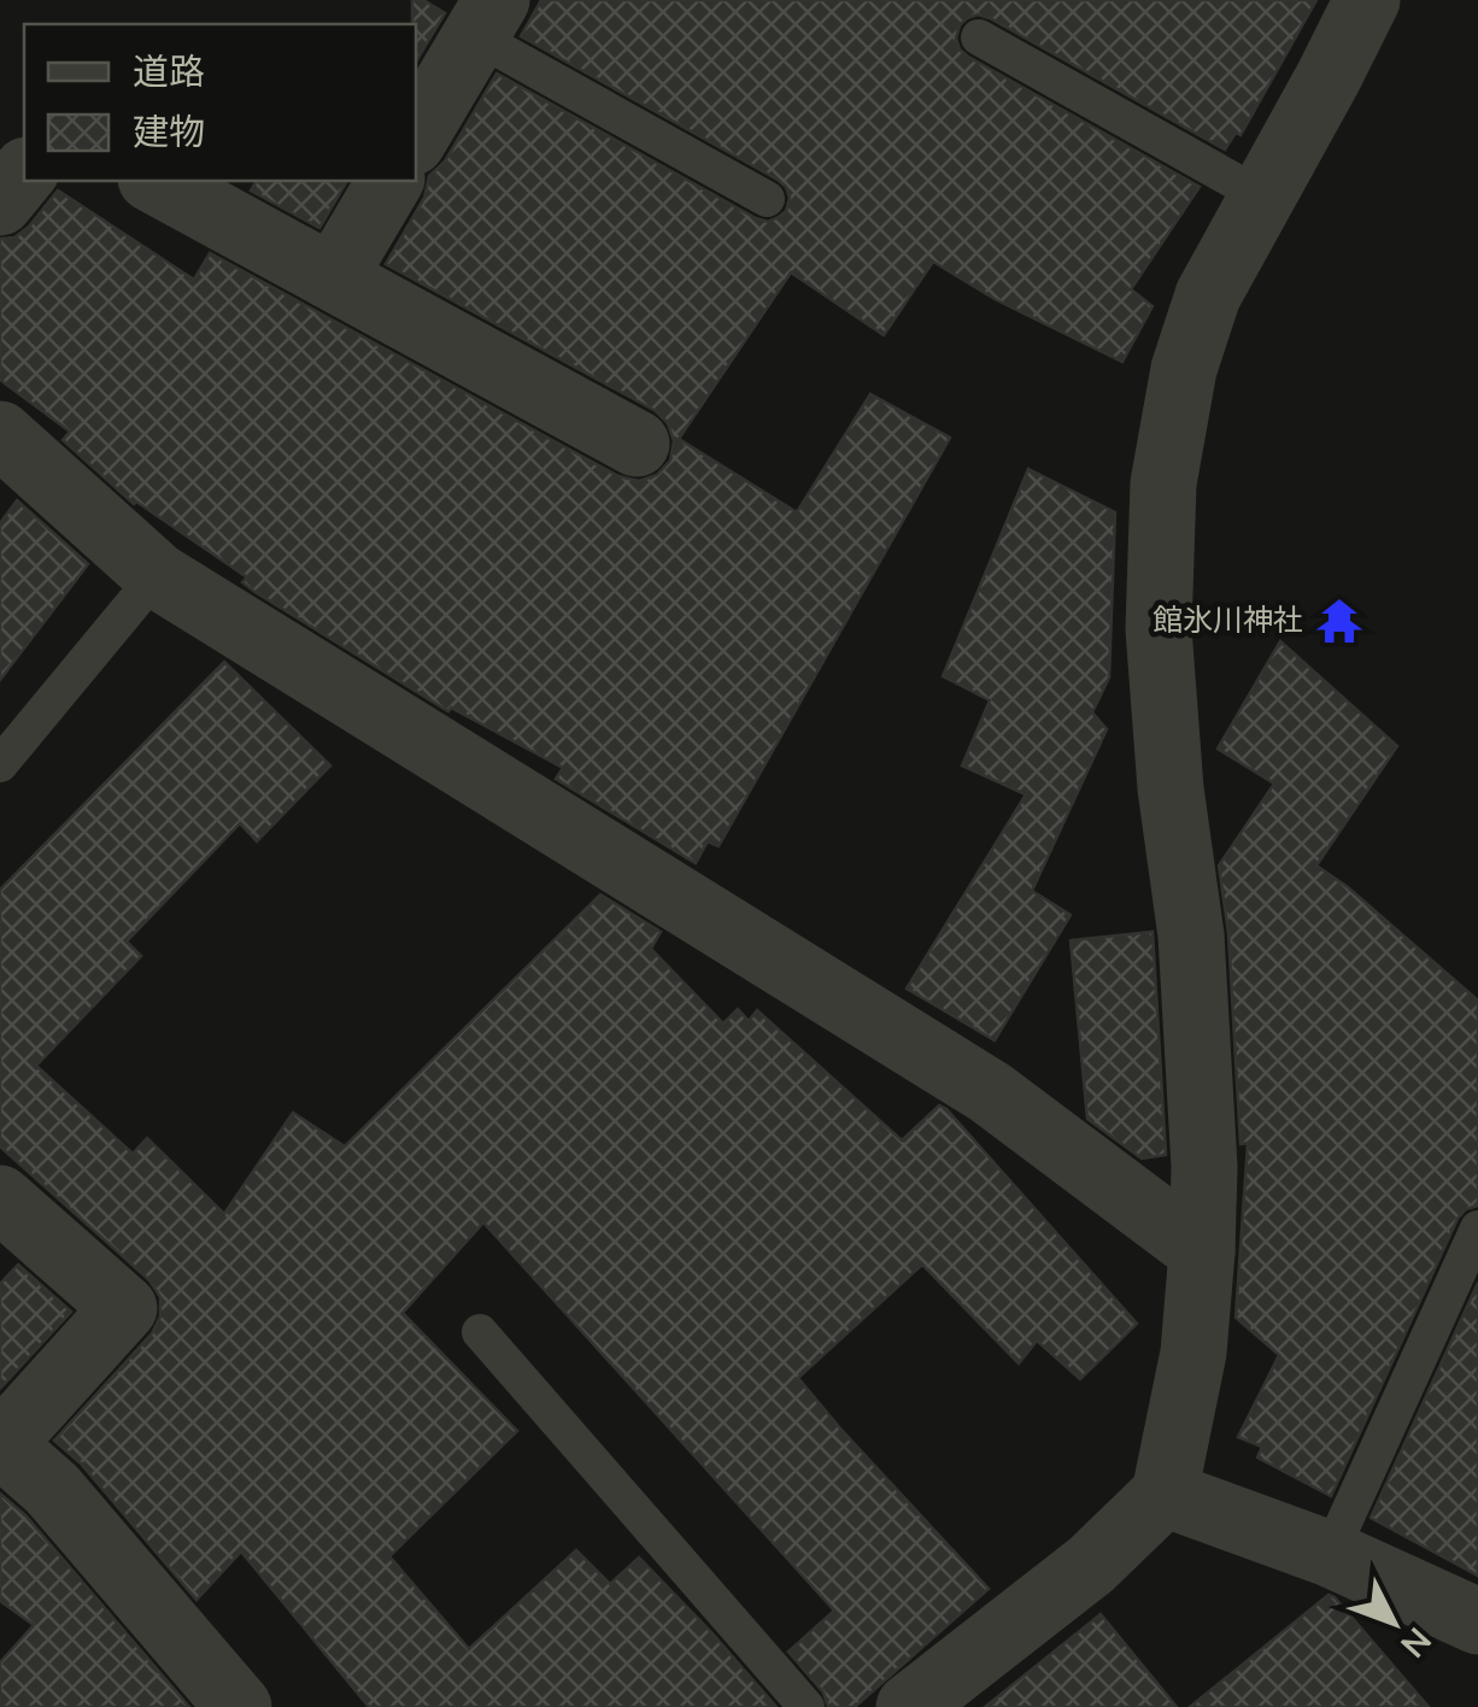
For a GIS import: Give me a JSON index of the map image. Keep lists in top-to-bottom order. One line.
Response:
{"places":{"temple":["館氷川神社"]},"legend":["道路","建物"],"north":"bottom right"}
